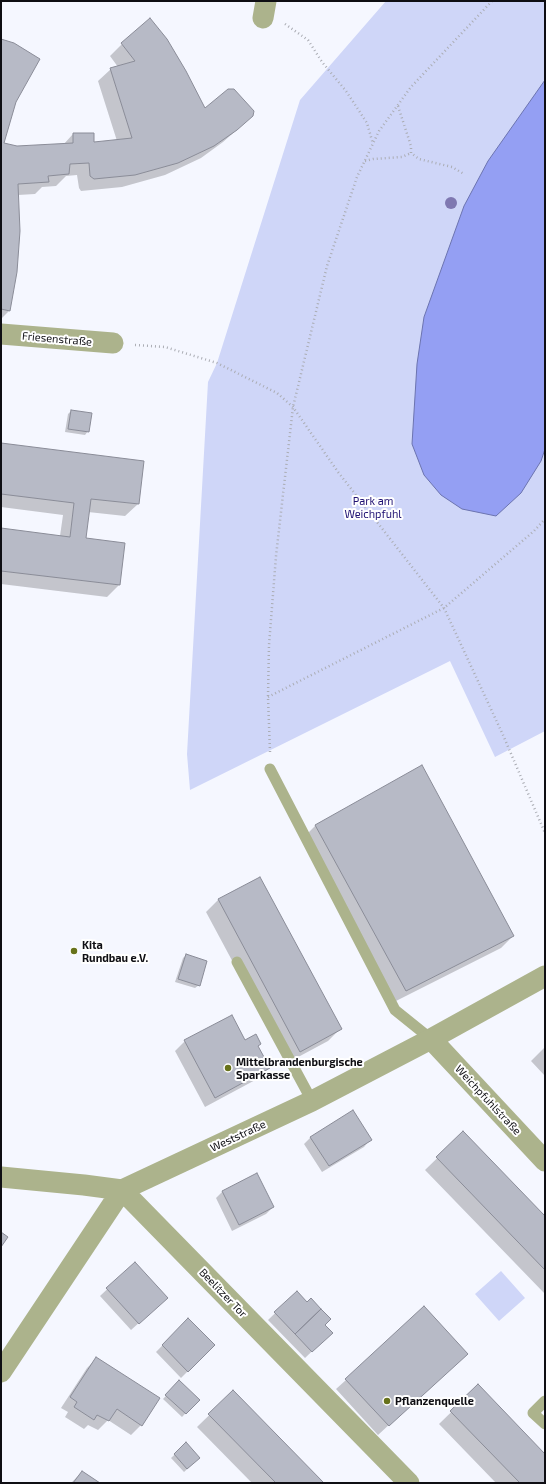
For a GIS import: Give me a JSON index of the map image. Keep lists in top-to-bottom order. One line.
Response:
{"streets":{"street":["Friesenstraße","Weichpfuhlstraße","Weststraße","Beelitzer Tor"]},"crossings":[["Weichpfuhlstraße","Weststraße"],["Weststraße","Beelitzer Tor"]],"parks":["Park am Weichpfuhl"],"places":["Kita Rundbau e.V.","Mittelbrandenburgische Sparkasse","Pflanzenquelle"]}
